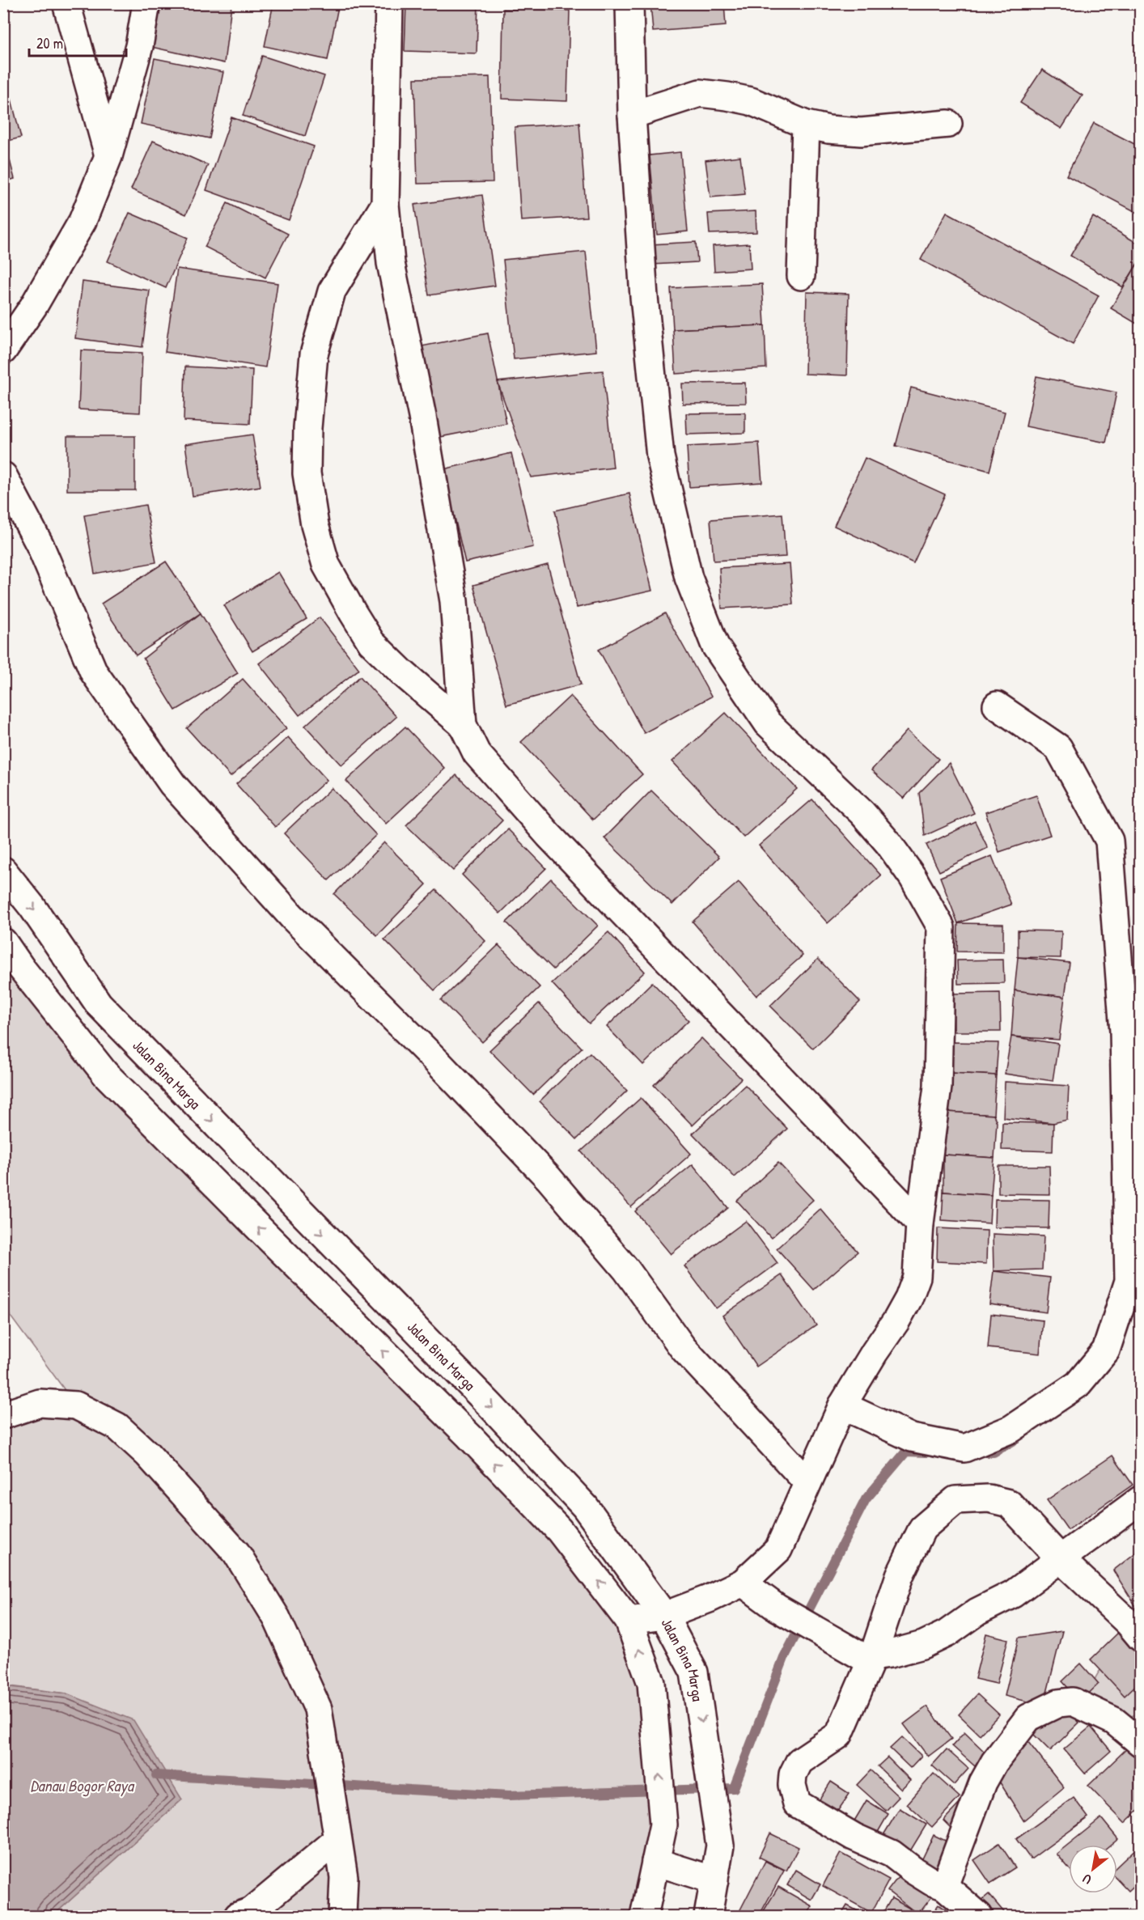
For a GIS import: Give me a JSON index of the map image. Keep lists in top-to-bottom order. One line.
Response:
{"streets":{"street":["Jalan Bina Marga"]},"water":["Danau Bogor Raya"],"scale_bar":"20 m","north":"bottom left"}
